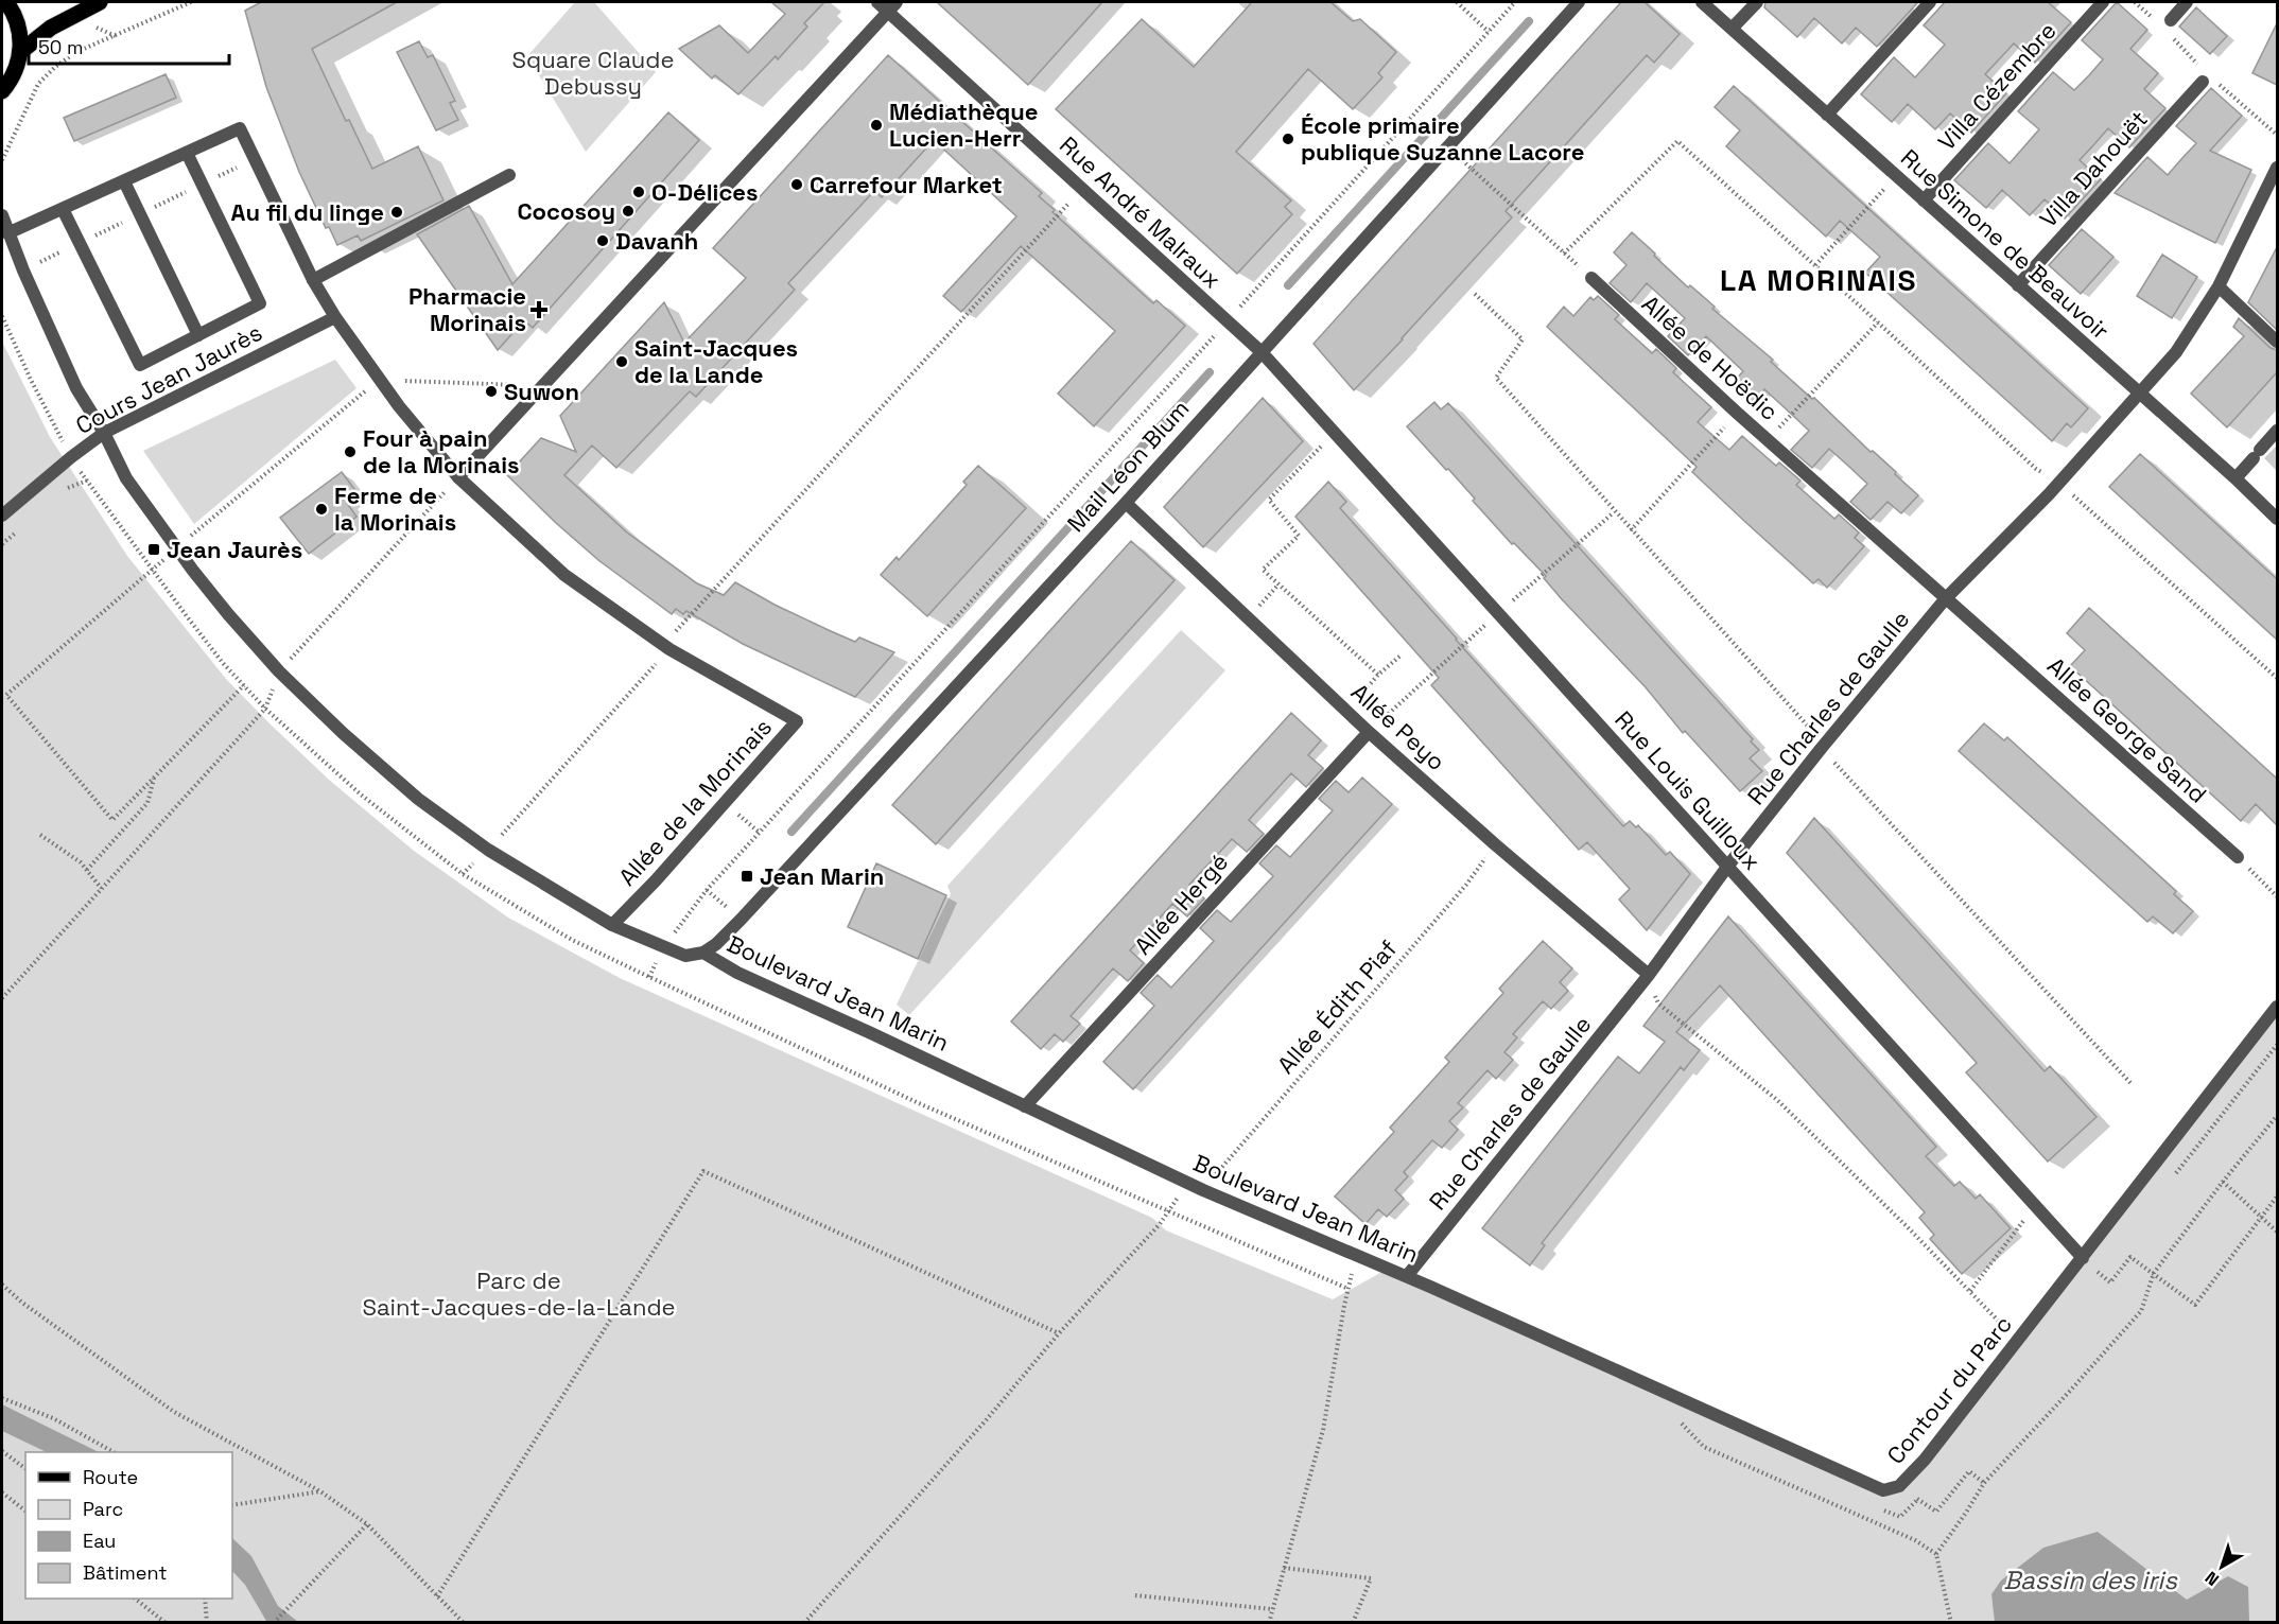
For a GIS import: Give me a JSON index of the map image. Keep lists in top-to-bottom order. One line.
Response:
{"streets":{"street":["Villa Cézembre","Villa Dahouët","Rue André Malraux","Rue Simone de Beauvoir","Allée de Hoëdic","Cours Jean Jaurès","Mail Léon Blum","Rue Charles de Gaulle","Allée Peyo","Allée George Sand","Rue Louis Guilloux","Allée de la Morinais","Allée Hergé","Boulevard Jean Marin","Contour du Parc"],"path":["Allée Édith Piaf"]},"crossings":[["Villa Cézembre","Rue Simone de Beauvoir"],["Villa Dahouët","Rue Simone de Beauvoir"],["Rue André Malraux","Mail Léon Blum"],["Rue André Malraux","Rue Louis Guilloux"],["Rue Simone de Beauvoir","Rue Charles de Gaulle"],["Allée de Hoëdic","Rue Charles de Gaulle"],["Allée de Hoëdic","Allée George Sand"],["Cours Jean Jaurès","Allée de la Morinais"],["Cours Jean Jaurès","Boulevard Jean Marin"],["Mail Léon Blum","Allée Peyo"],["Mail Léon Blum","Rue Louis Guilloux"],["Mail Léon Blum","Boulevard Jean Marin"],["Rue Charles de Gaulle","Allée Peyo"],["Rue Charles de Gaulle","Allée George Sand"],["Rue Charles de Gaulle","Rue Louis Guilloux"],["Rue Charles de Gaulle","Boulevard Jean Marin"],["Allée Peyo","Allée Hergé"],["Allée Peyo","Allée Édith Piaf"],["Rue Louis Guilloux","Contour du Parc"],["Allée de la Morinais","Boulevard Jean Marin"],["Allée Hergé","Boulevard Jean Marin"],["Boulevard Jean Marin","Allée Édith Piaf"],["Boulevard Jean Marin","Contour du Parc"]],"districts":["LA MORINAIS"],"water":["Bassin des iris"],"parks":["Square Claude Debussy","Parc de Saint-Jacques-de-la-Lande"],"places":{"other":["Médiathèque Lucien-Herr","École primaire publique Suzanne Lacore","Carrefour Market","O-Délices","Cocosoy","Au fil du linge","Davanh","Saint-Jacques de la Lande","Suwon","Four à pain de la Morinais","Ferme de la Morinais"],"health":["Pharmacie Morinais"],"transit":["Jean Jaurès","Jean Marin"]},"legend":["Route","Parc","Eau","Bâtiment"],"scale_bar":"50 m","north":"bottom left"}
